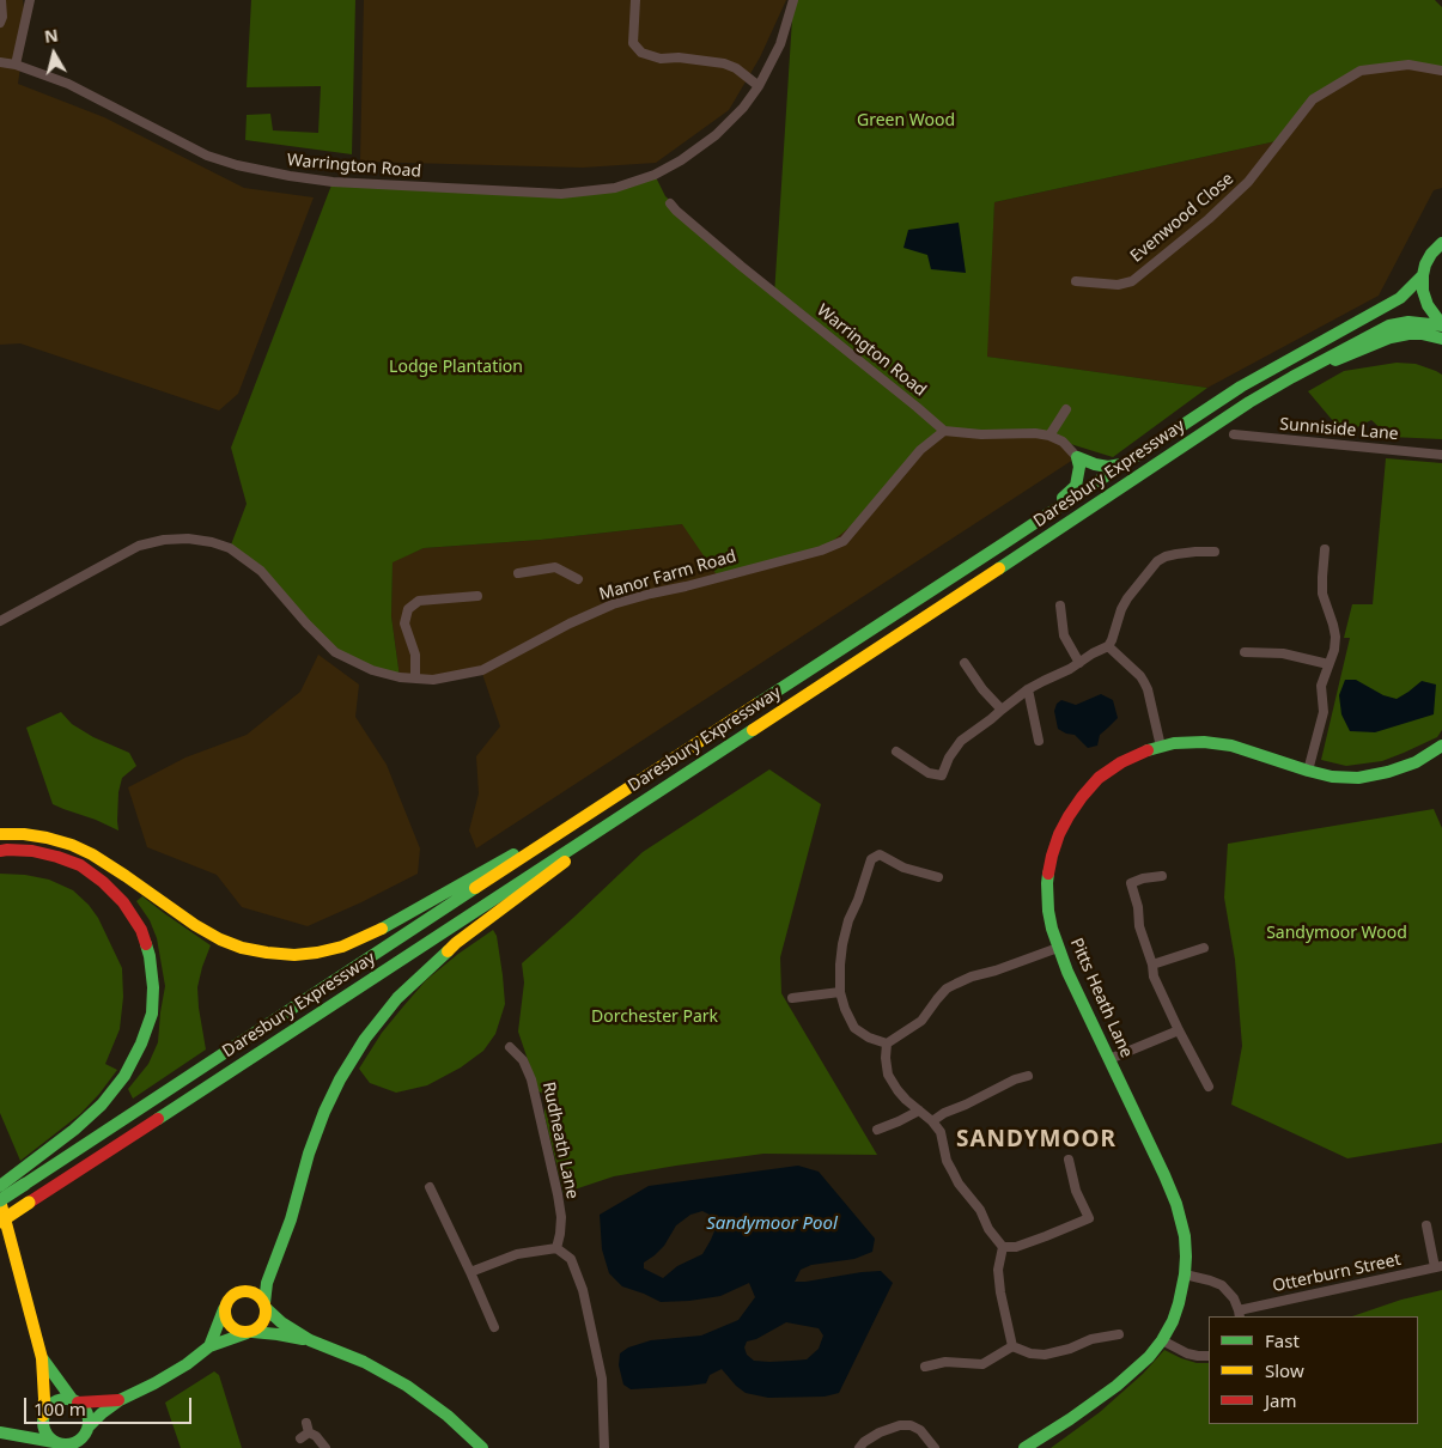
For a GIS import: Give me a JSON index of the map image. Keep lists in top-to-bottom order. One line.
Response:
{"streets":{"main road":["Daresbury Expressway","Pitts Heath Lane"],"street":["Warrington Road","Evenwood Close","Sunniside Lane","Manor Farm Road","Rudheath Lane","Otterburn Street"]},"crossings":[["Warrington Road","Manor Farm Road"]],"districts":["SANDYMOOR"],"water":["Sandymoor Pool"],"parks":["Green Wood","Lodge Plantation","Sandymoor Wood","Dorchester Park"],"legend":["Fast","Slow","Jam"],"scale_bar":"100 m","north":"top"}
